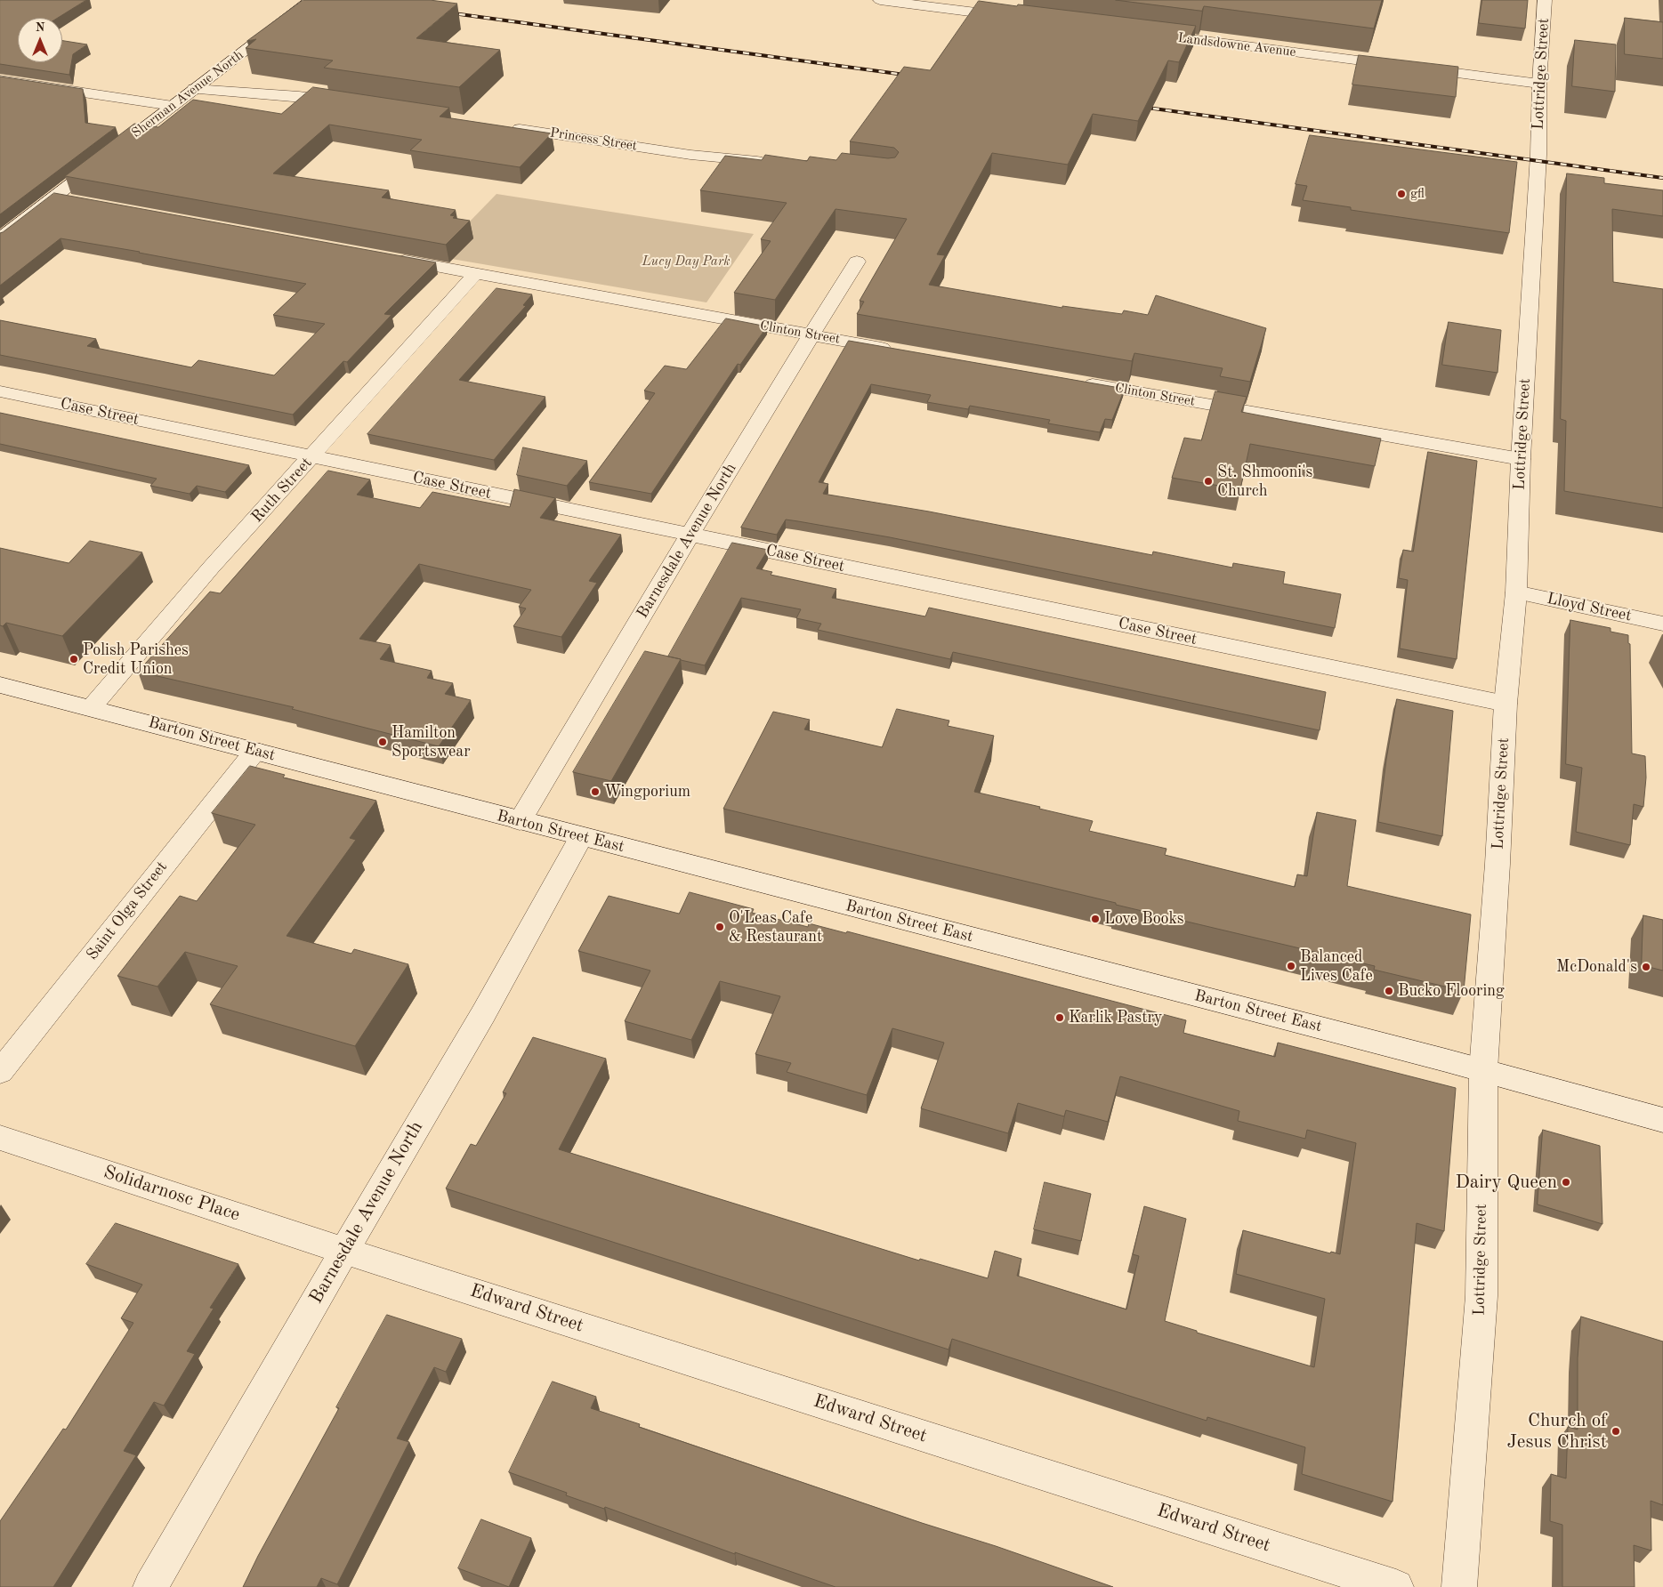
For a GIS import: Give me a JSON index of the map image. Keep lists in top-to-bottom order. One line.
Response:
{"streets":{"street":["Landsdowne Avenue","Lottridge Street","Sherman Avenue North","Princess Street","Clinton Street","Case Street","Ruth Street","Barnesdale Avenue North","Lloyd Street","Barton Street East","Saint Olga Street","Solidarnosc Place","Edward Street"]},"crossings":[["Landsdowne Avenue","Lottridge Street"],["Lottridge Street","Clinton Street"],["Lottridge Street","Case Street"],["Lottridge Street","Lloyd Street"],["Lottridge Street","Barton Street East"],["Clinton Street","Ruth Street"],["Clinton Street","Barnesdale Avenue North"],["Case Street","Ruth Street"],["Case Street","Barnesdale Avenue North"],["Ruth Street","Barton Street East"],["Barnesdale Avenue North","Barton Street East"],["Barnesdale Avenue North","Solidarnosc Place"],["Barnesdale Avenue North","Edward Street"],["Barton Street East","Saint Olga Street"],["Solidarnosc Place","Edward Street"]],"parks":["Lucy Day Park"],"places":["gfl","St. Shmooni's Church","Polish Parishes Credit Union","Hamilton Sportswear","Wingporium","Love Books","O'Leas Cafe & Restaurant","Balanced Lives Cafe","McDonald's","Bucko Flooring","Karlik Pastry","Dairy Queen","Church of Jesus Christ"],"north":"top"}
